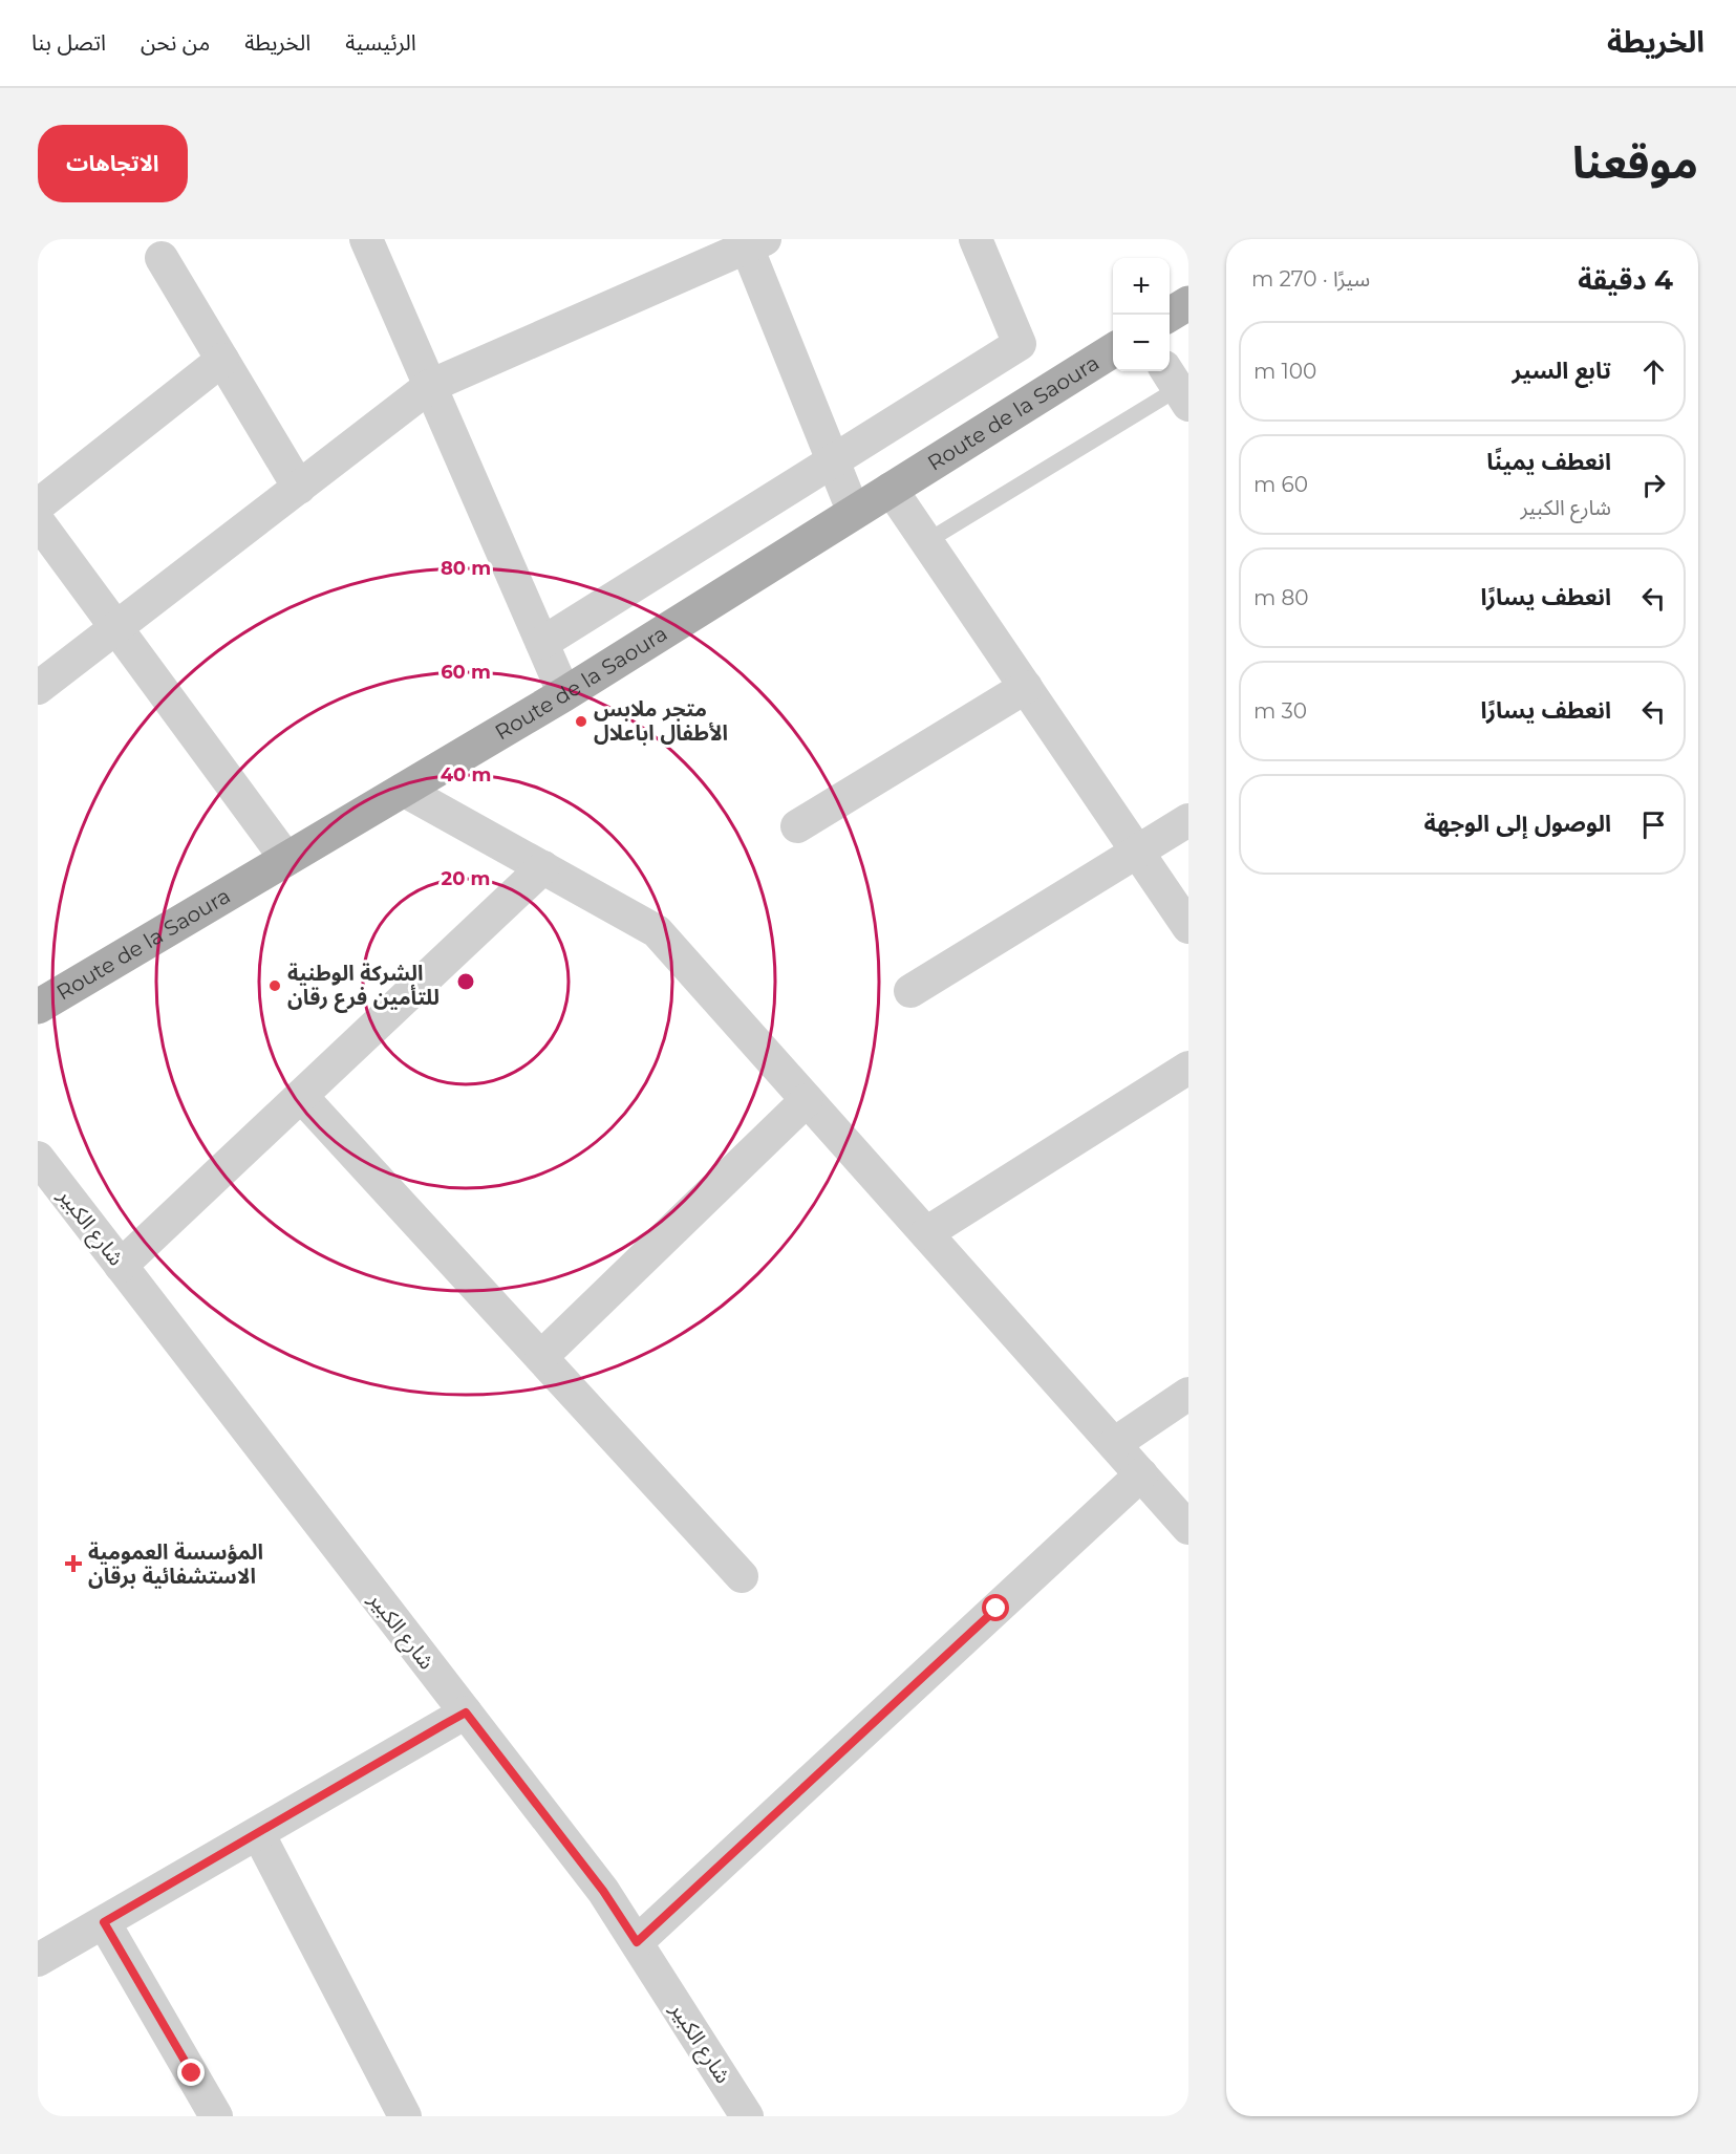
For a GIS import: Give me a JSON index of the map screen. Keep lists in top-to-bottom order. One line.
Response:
{"streets":{"main road":["Route de la Saoura"],"street":["شارع الكبير"]},"places":{"other":["متجر ملابس الأطفال اباعلال","الشركة الوطنية للتأمين فرع رقان"],"health":["المؤسسة العمومية الاستشفائية برقان"]},"page":{"header":"الخريطة","nav":["الرئيسية","الخريطة","من نحن","اتصل بنا"],"title":"موقعنا","buttons":"الاتجاهات","heading":["4 دقيقة","سيرًا · 270 m"],"map_buttons":["+","−"],"list":[["تابع السير","100 m"],["انعطف يمينًا","شارع الكبير","60 m"],["انعطف يسارًا","80 m"],["انعطف يسارًا","30 m"],"الوصول إلى الوجهة"]},"rings":["80 m","60 m","40 m","20 m"]}
